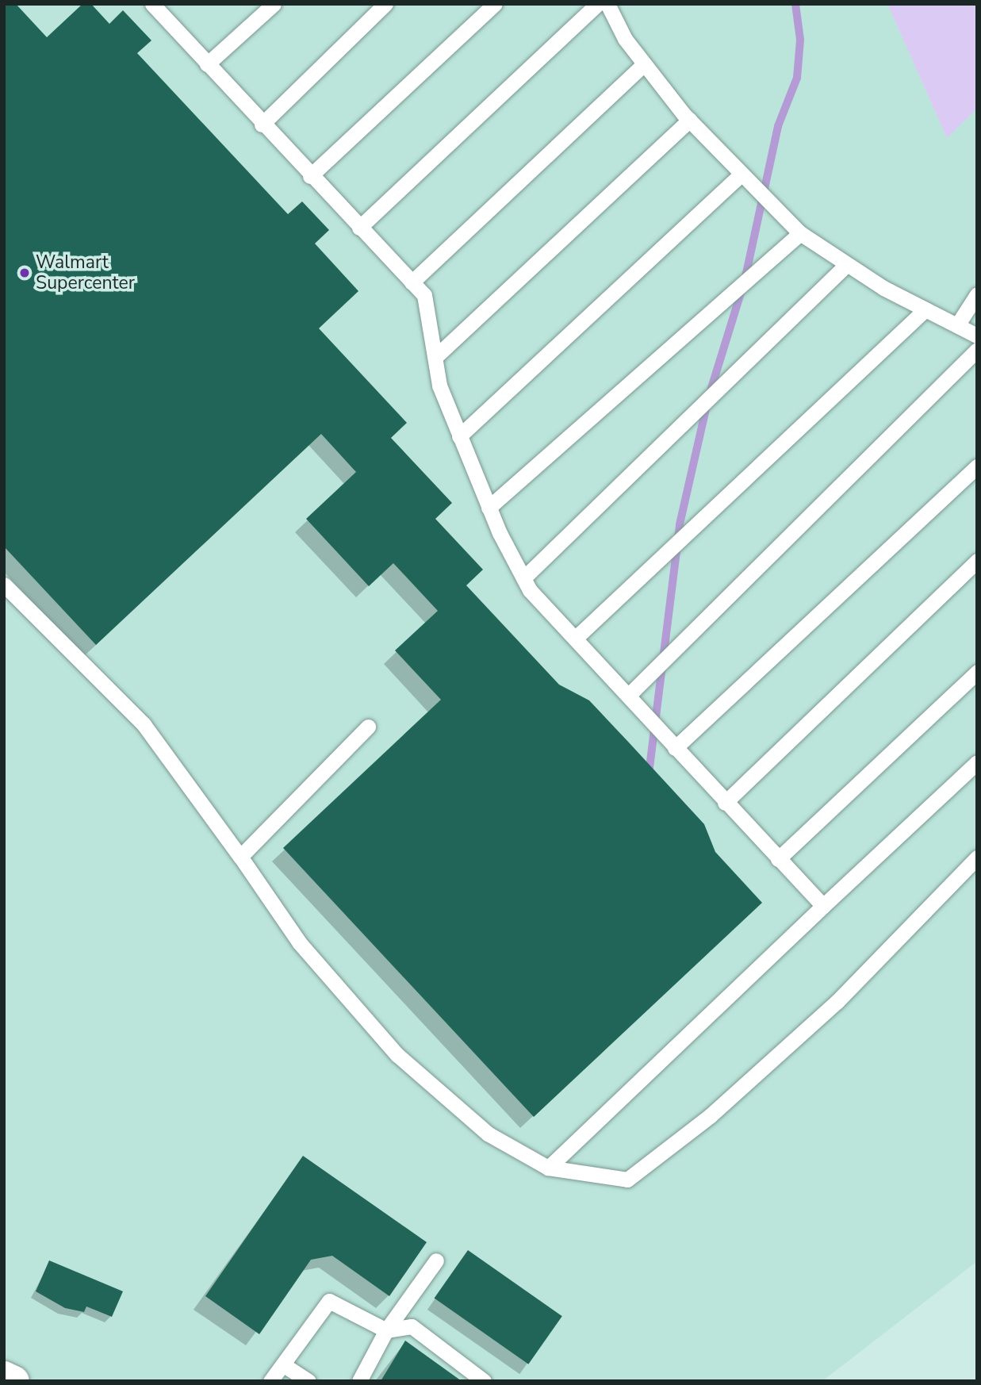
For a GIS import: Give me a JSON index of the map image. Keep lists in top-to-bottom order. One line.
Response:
{"places":["Walmart Supercenter"]}
